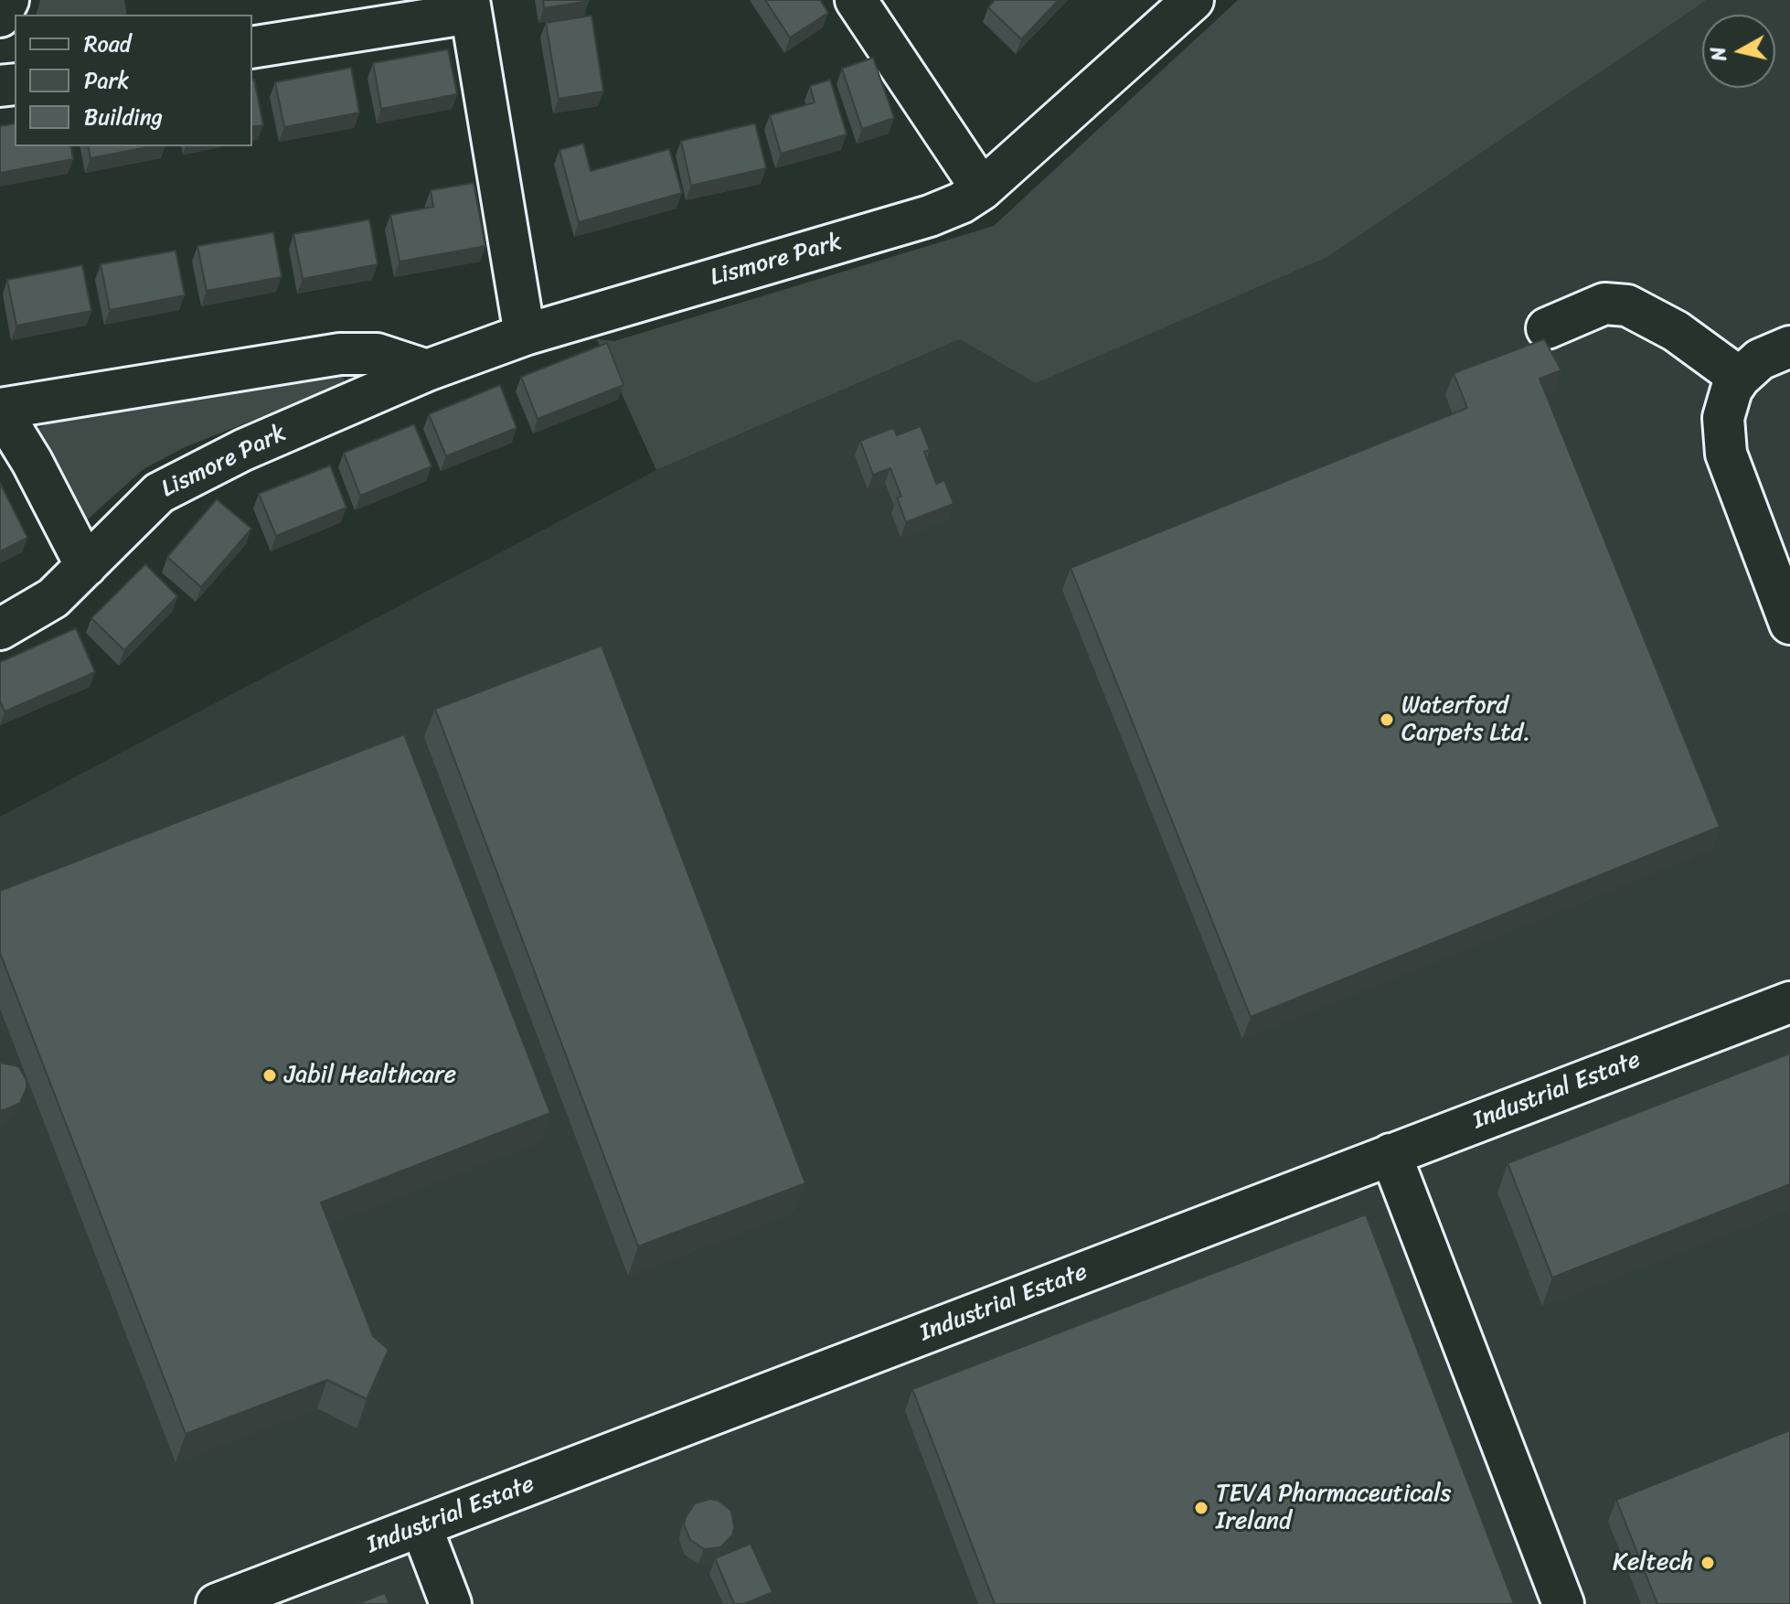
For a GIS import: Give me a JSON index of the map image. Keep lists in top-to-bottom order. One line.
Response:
{"streets":{"street":["Lismore Park","Industrial Estate"]},"places":["Waterford Carpets Ltd.","Jabil Healthcare","TEVA Pharmaceuticals Ireland","Keltech"],"legend":["Road","Park","Building"],"north":"left"}
